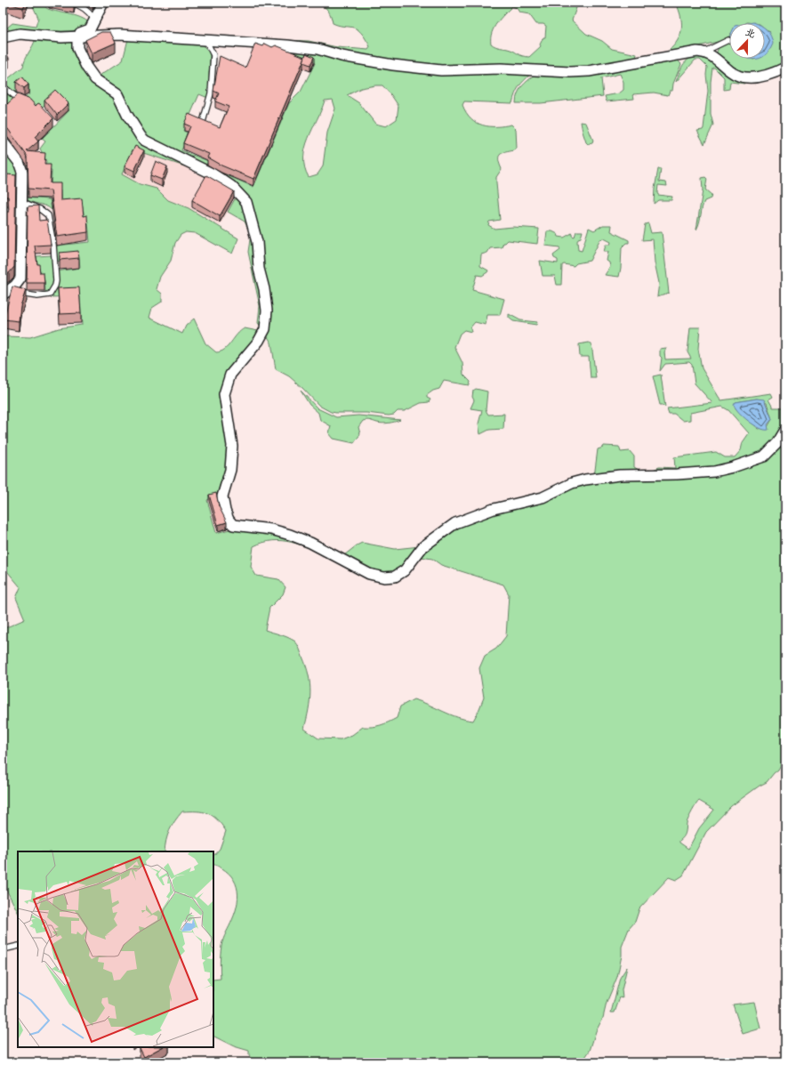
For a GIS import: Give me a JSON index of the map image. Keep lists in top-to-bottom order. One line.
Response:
{"north":"top"}
